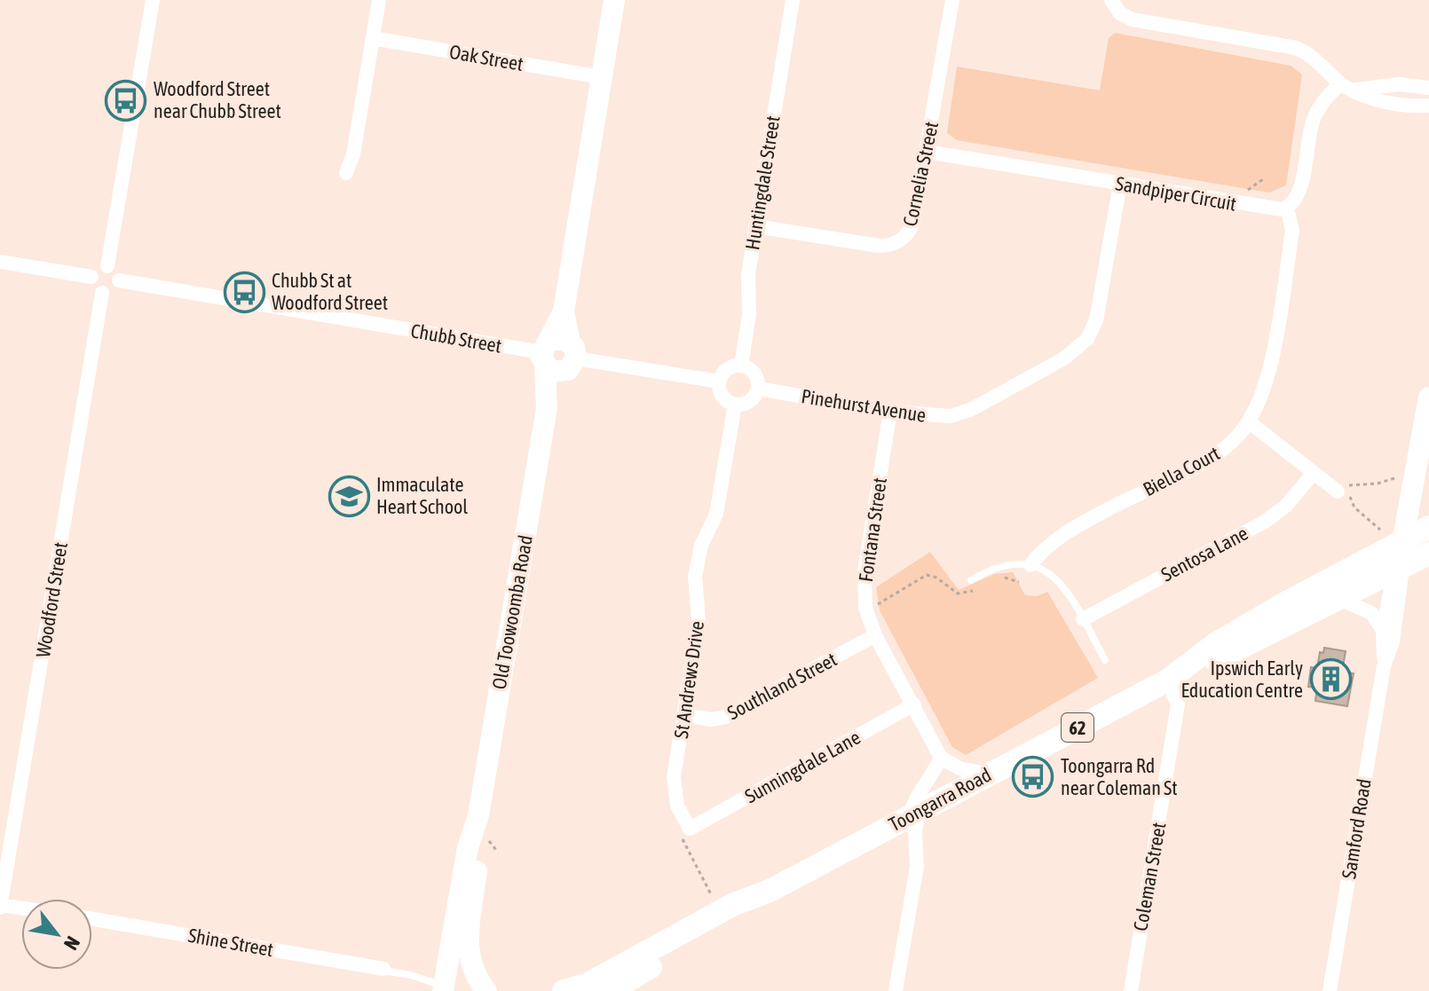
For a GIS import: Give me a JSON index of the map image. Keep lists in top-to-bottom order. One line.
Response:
{"streets":{"main road":["62","Toongarra Road","Samford Road"],"street":["Oak Street","Cornelia Street","Huntingdale Street","Sandpiper Circuit","Chubb Street","Pinehurst Avenue","Biella Court","Fontana Street","Sentosa Lane","Woodford Street","Old Toowoomba Road","St Andrews Drive","Southland Street","Sunningdale Lane","Coleman Street","Shine Street"]},"crossings":[["Oak Street","Old Toowoomba Road"],["Cornelia Street","Huntingdale Street"],["Cornelia Street","Sandpiper Circuit"],["Huntingdale Street","Pinehurst Avenue"],["Huntingdale Street","St Andrews Drive"],["Sandpiper Circuit","Pinehurst Avenue"],["Sandpiper Circuit","Biella Court"],["Chubb Street","Woodford Street"],["Chubb Street","Old Toowoomba Road"],["Pinehurst Avenue","Fontana Street"],["Pinehurst Avenue","St Andrews Drive"],["Fontana Street","Southland Street"],["Fontana Street","Sunningdale Lane"],["St Andrews Drive","Southland Street"],["St Andrews Drive","Sunningdale Lane"],["Toongarra Road","Samford Road"],["Toongarra Road","Coleman Street"]],"places":{"bus stop":["Woodford Street near Chubb Street","Chubb St at Woodford Street","Toongarra Rd near Coleman St"],"school or university":["Immaculate Heart School"],"building":["Ipswich Early Education Centre"]},"north":"bottom right"}
